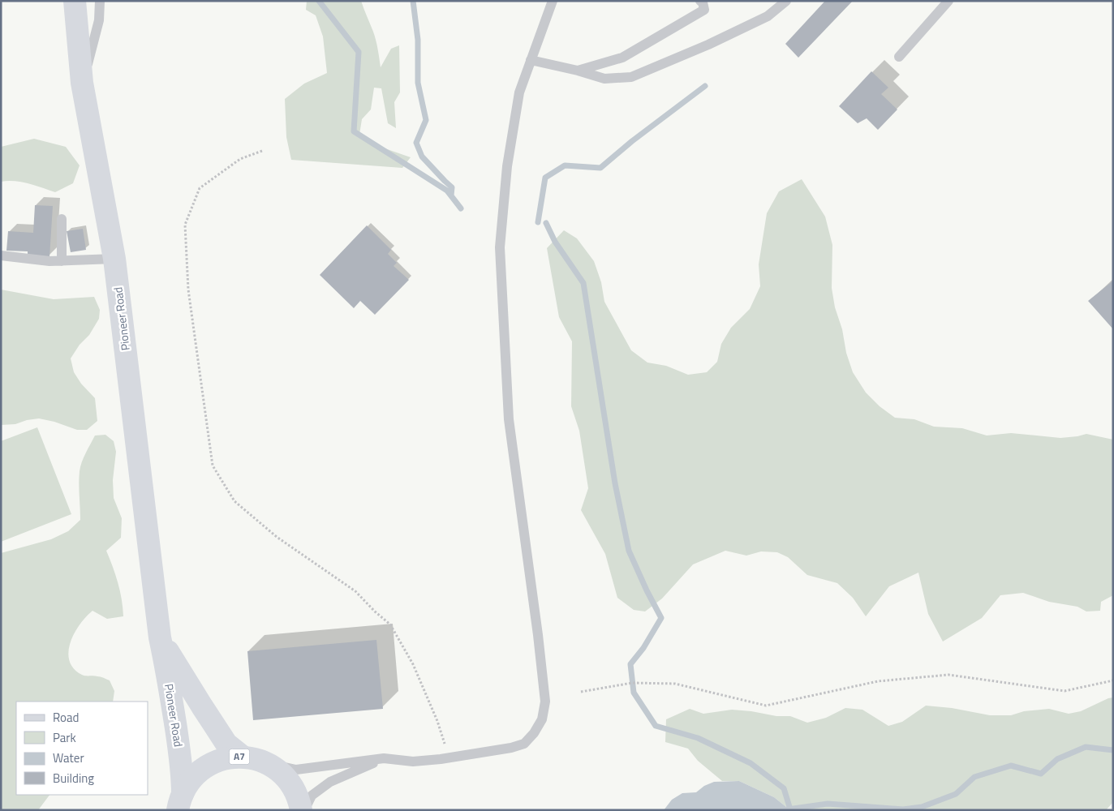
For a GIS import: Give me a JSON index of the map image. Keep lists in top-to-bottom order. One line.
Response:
{"streets":{"main road":["Pioneer Road","A7"]},"crossings":[["Pioneer Road","A7"]],"legend":["Road","Park","Water","Building"]}
